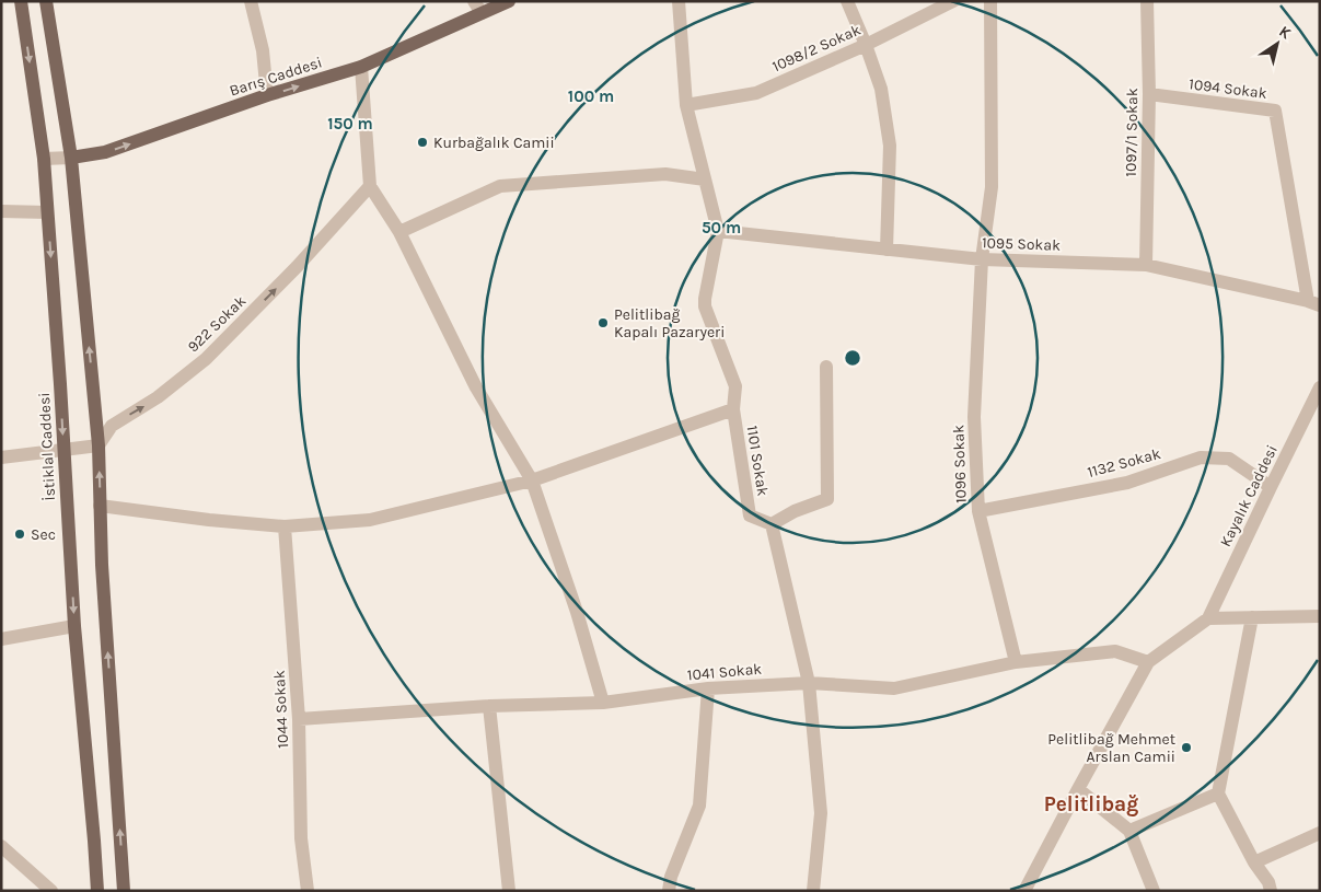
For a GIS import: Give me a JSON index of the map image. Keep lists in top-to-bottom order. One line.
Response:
{"streets":{"main road":["Barış Caddesi","İstiklal Caddesi"],"street":["1098/2 Sokak","1094 Sokak","1097/1 Sokak","1095 Sokak","922 Sokak","1101 Sokak","1132 Sokak","1096 Sokak","Kayalık Caddesi","1041 Sokak","1044 Sokak"]},"crossings":[["Barış Caddesi","İstiklal Caddesi"],["1094 Sokak","1097/1 Sokak"],["1094 Sokak","1095 Sokak"],["1097/1 Sokak","1095 Sokak"],["1095 Sokak","1101 Sokak"],["1095 Sokak","1096 Sokak"],["1132 Sokak","1096 Sokak"],["1132 Sokak","Kayalık Caddesi"],["1096 Sokak","1041 Sokak"],["1041 Sokak","1044 Sokak"]],"one_way":["Barış Caddesi","922 Sokak"],"districts":["Pelitlibağ"],"places":["Kurbağalık Camii","Pelitlibağ Kapalı Pazaryeri","Sec","Pelitlibağ Mehmet Arslan Camii"],"north":"top right","rings":["100 m","150 m","50 m"]}
